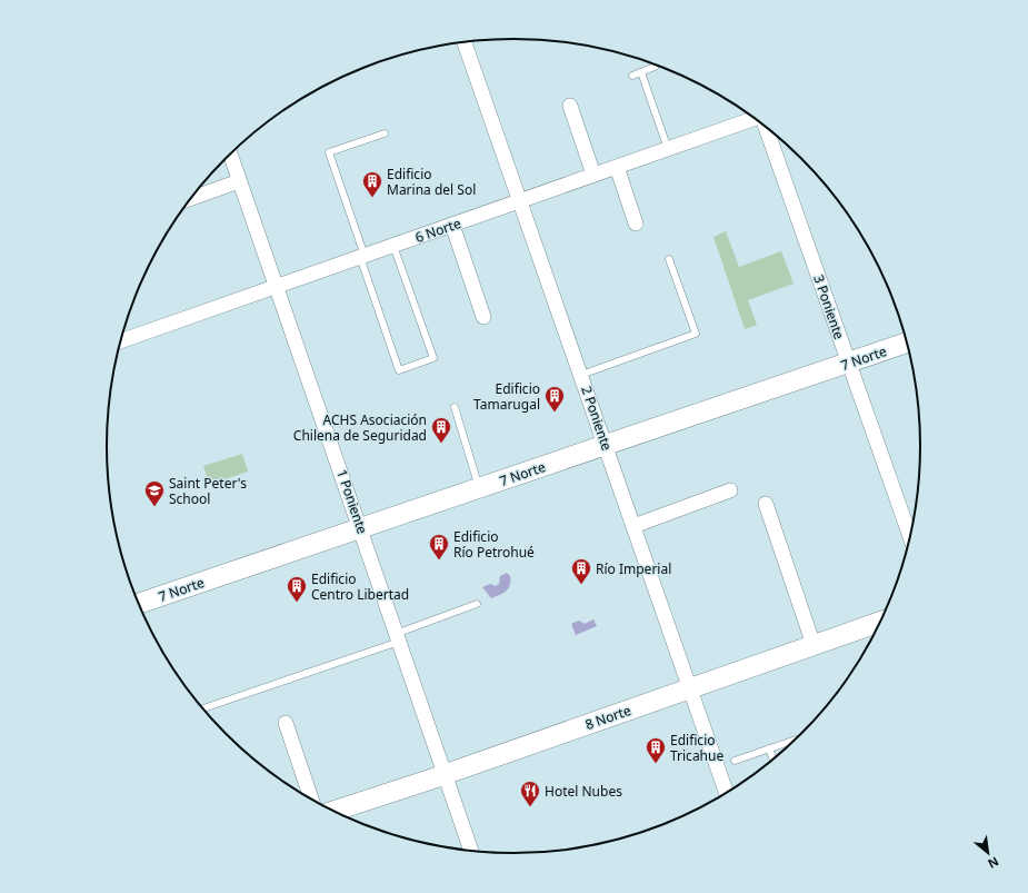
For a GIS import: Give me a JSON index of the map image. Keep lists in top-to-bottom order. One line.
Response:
{"streets":{"street":["6 Norte","3 Poniente","7 Norte","2 Poniente","1 Poniente","8 Norte"]},"crossings":[["6 Norte","2 Poniente"],["6 Norte","1 Poniente"],["3 Poniente","7 Norte"],["7 Norte","2 Poniente"],["7 Norte","1 Poniente"],["2 Poniente","8 Norte"],["1 Poniente","8 Norte"]],"places":{"building":["Edificio Marina del Sol","Edificio Tamarugal","ACHS Asociación Chilena de Seguridad","Edificio Río Petrohué","Río Imperial","Edificio Centro Libertad","Edificio Tricahue"],"school or university":["Saint Peter's School"],"restaurant":["Hotel Nubes"]},"north":"bottom right"}
